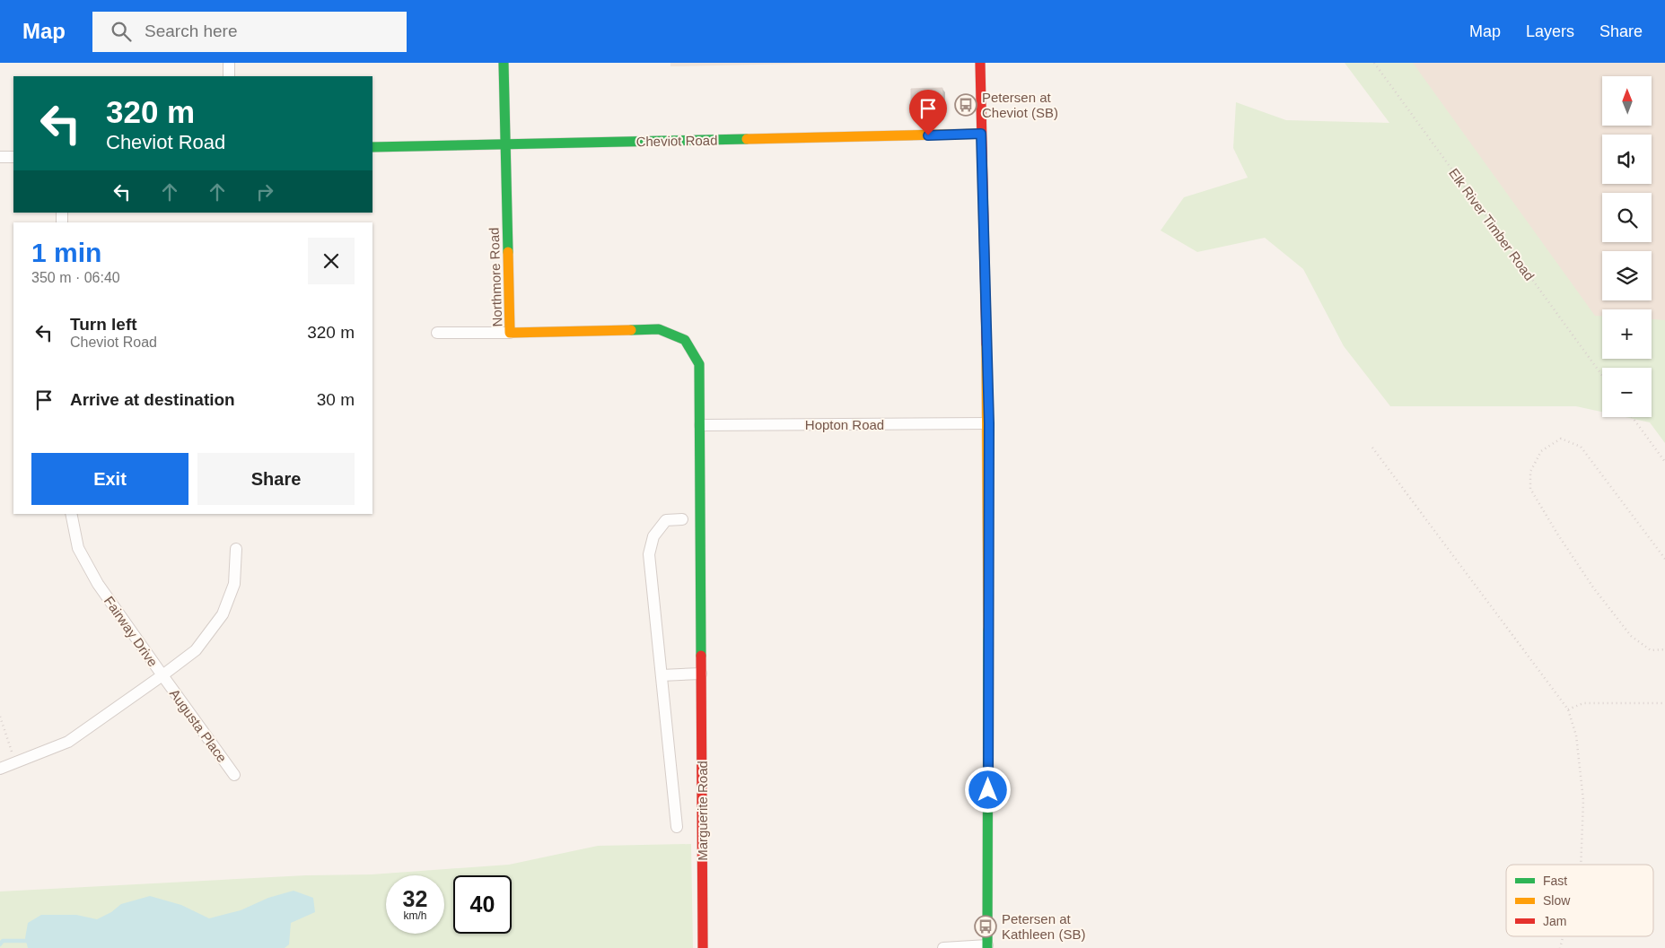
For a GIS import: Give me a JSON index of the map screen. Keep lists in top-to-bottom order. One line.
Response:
{"streets":{"street":["Cheviot Road","Northmore Road","Hopton Road","Fairway Drive","Augusta Place","Marguerite Road"],"path":["Elk River Timber Road"]},"crossings":[["Cheviot Road","Northmore Road"],["Northmore Road","Hopton Road"],["Northmore Road","Marguerite Road"],["Hopton Road","Marguerite Road"],["Fairway Drive","Augusta Place"]],"places":{"bus stop":["Petersen at Cheviot (SB)","Petersen at Kathleen (SB)"]},"legend":["Fast","Slow","Jam"],"north":"top","page":{"header":"Map","search":"Search here","nav":["Map","Layers","Share"],"map_buttons":["+","−"],"turn":["320 m","Cheviot Road"],"heading":["1 min","350 m · 06:40"],"list":[{"name":"Turn left","note":"Cheviot Road","value":"320 m"},{"name":"Arrive at destination","value":"30 m"}],"buttons":["Exit","Share"],"speed":"32 km/h","limit":"40"}}
